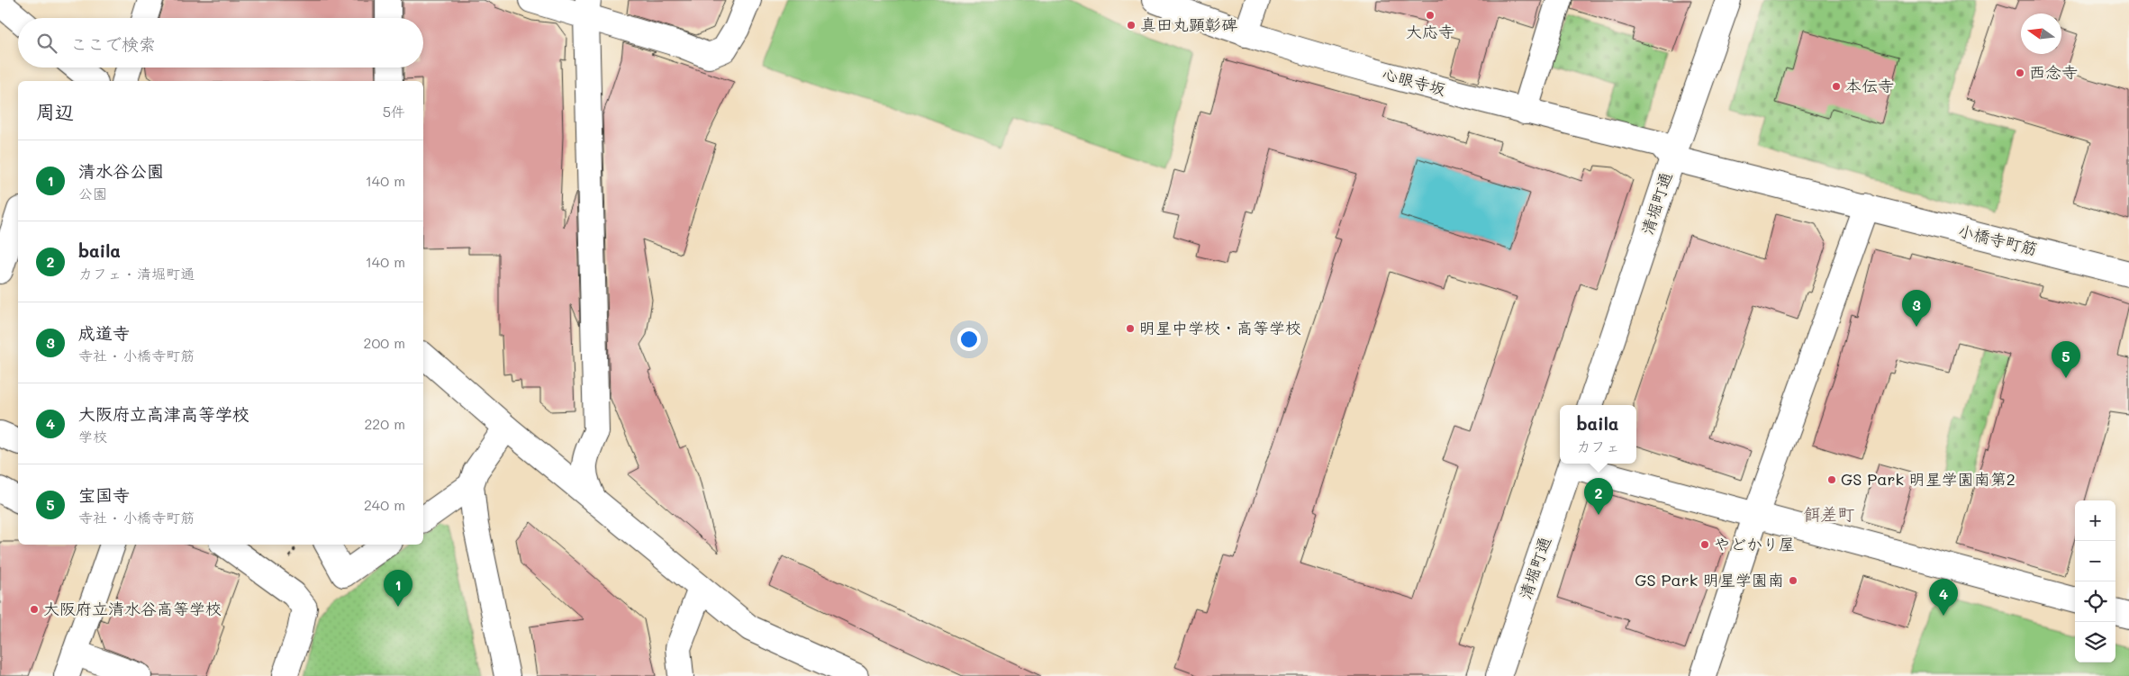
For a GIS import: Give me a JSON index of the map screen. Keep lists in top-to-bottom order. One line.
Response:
{"streets":{"street":["心眼寺坂","清堀町通","小橋寺町筋"]},"crossings":[["心眼寺坂","清堀町通"],["心眼寺坂","小橋寺町筋"],["清堀町通","小橋寺町筋"]],"districts":["餌差町"],"places":["大応寺","真田丸顕彰碑","西念寺","本伝寺","明星中学校・高等学校","GS Park 明星学園南第2","やどかり屋","GS Park 明星学園南","大阪府立清水谷高等学校"],"north":"left","page":{"search":"ここで検索","heading":["周辺","5件"],"list":[{"mark":"1","name":"清水谷公園","note":"公園","value":"140 m"},{"mark":"2","name":"baila","note":"カフェ · 清堀町通","value":"140 m"},{"mark":"3","name":"成道寺","note":"寺社 · 小橋寺町筋","value":"200 m"},{"mark":"4","name":"大阪府立高津高等学校","note":"学校","value":"220 m"},{"mark":"5","name":"宝国寺","note":"寺社 · 小橋寺町筋","value":"240 m"}],"pins":["3","5","2","1","4"],"popup":["baila","カフェ"],"map_buttons":["+","−"]}}
